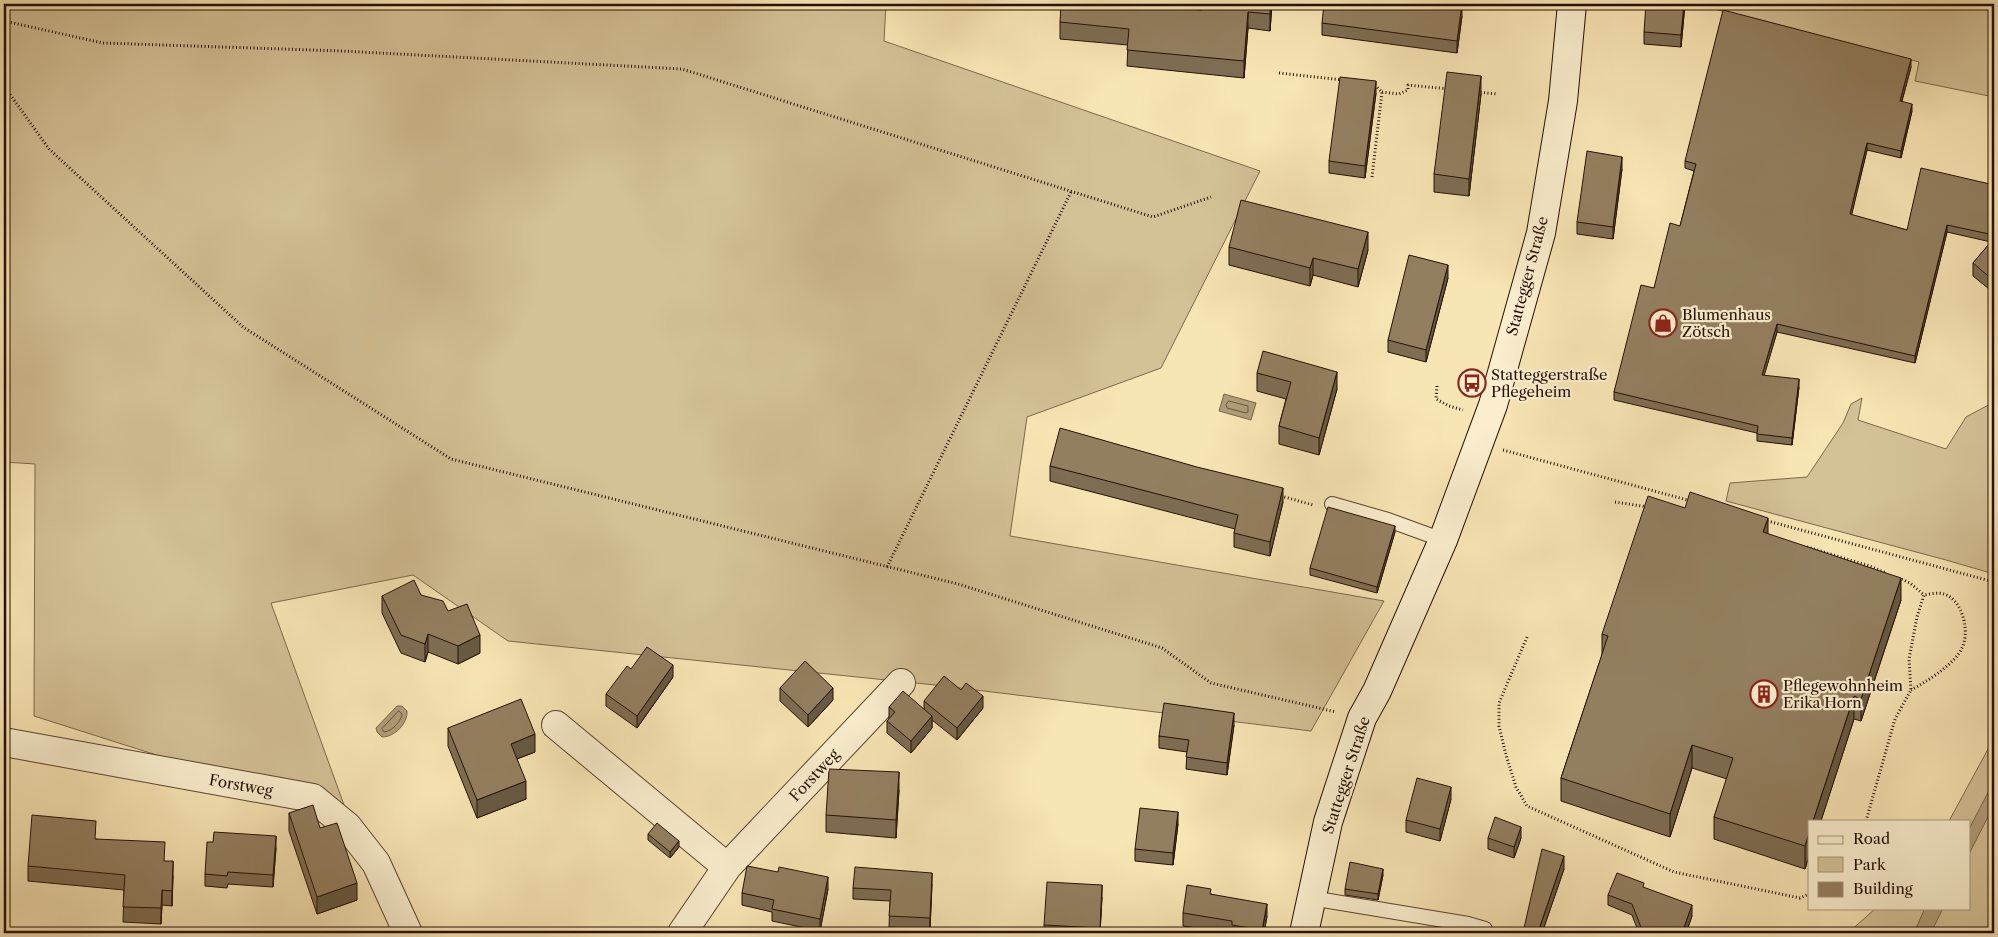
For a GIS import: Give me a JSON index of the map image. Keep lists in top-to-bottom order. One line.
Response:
{"streets":{"street":["Stattegger Straße","Forstweg"]},"places":{"shop":["Blumenhaus Zötsch"],"bus stop":["Statteggerstraße Pflegeheim"],"building":["Pflegewohnheim Erika Horn"]},"legend":["Road","Park","Building"]}
